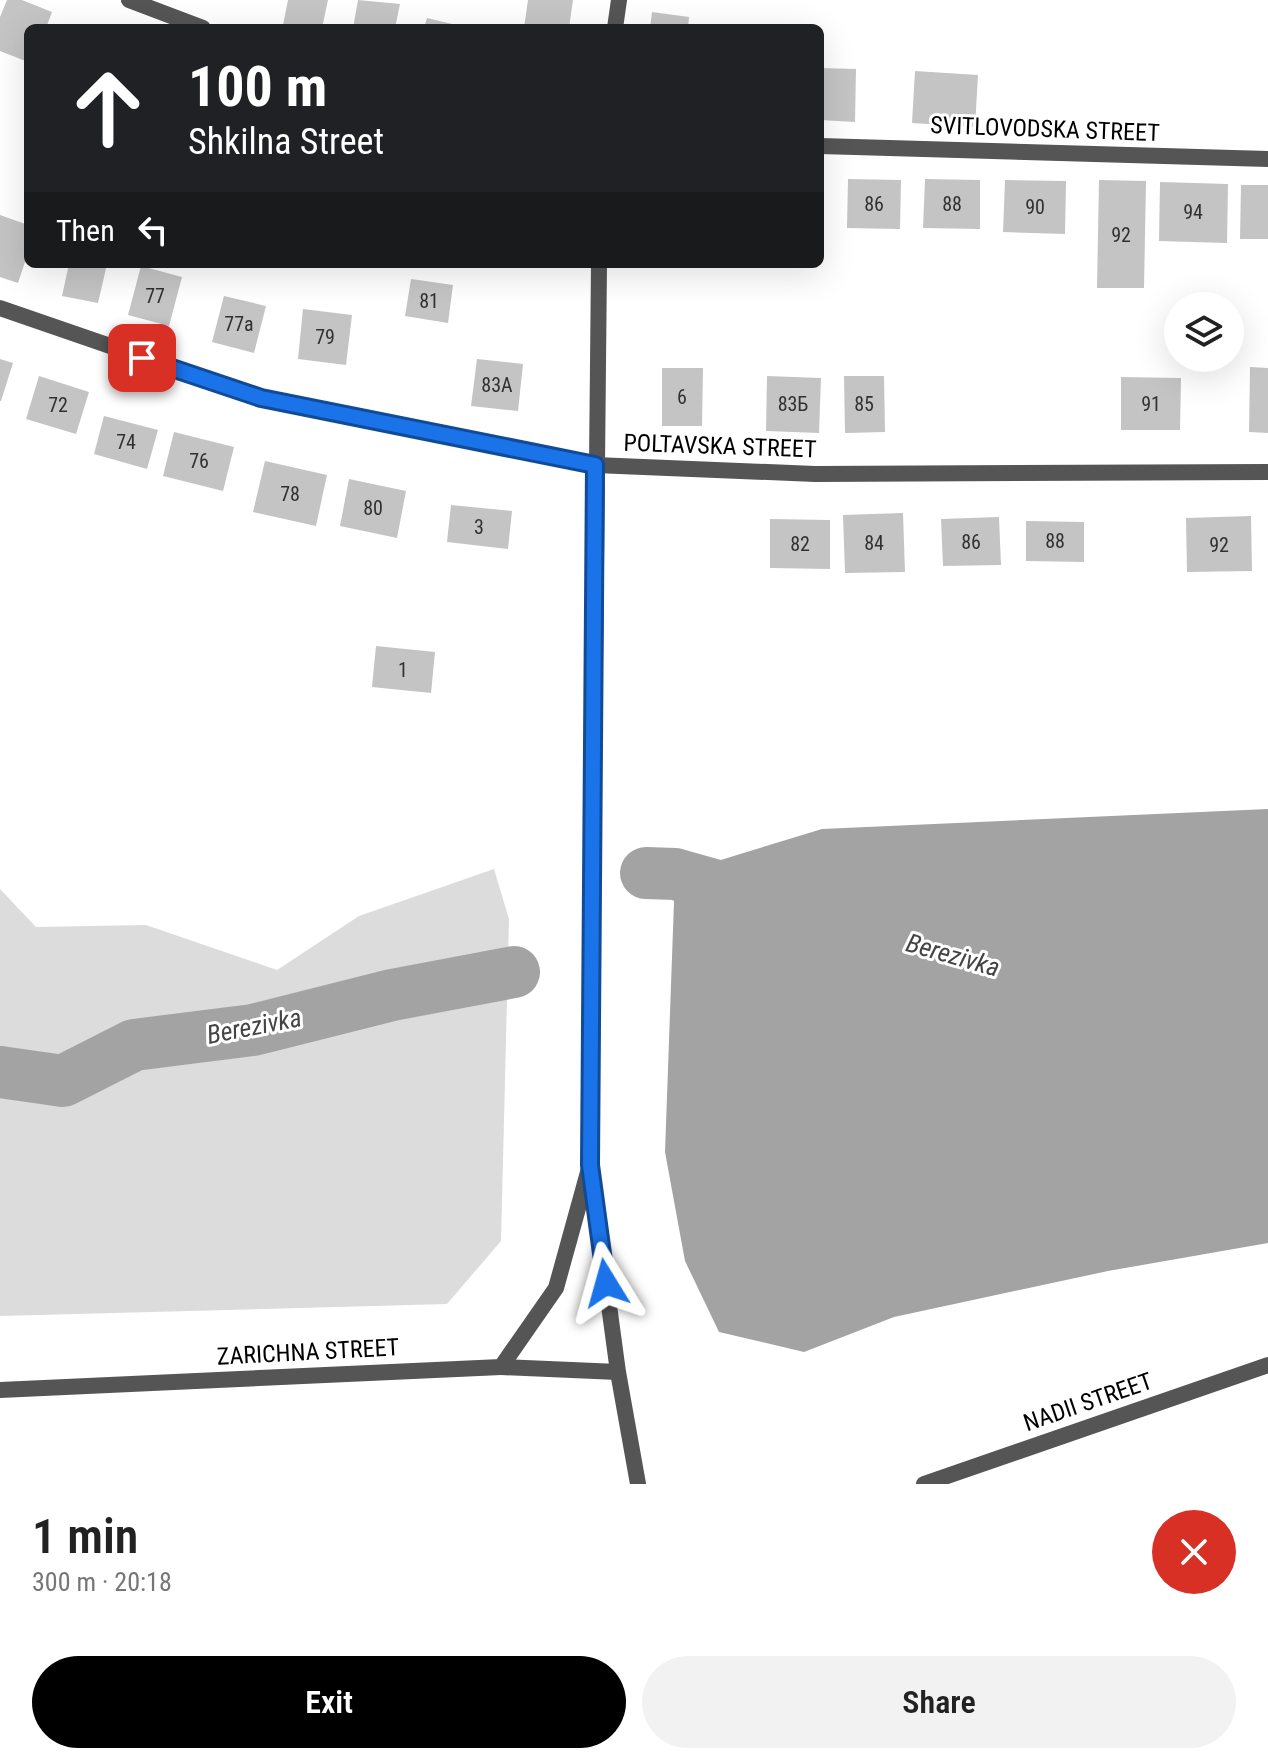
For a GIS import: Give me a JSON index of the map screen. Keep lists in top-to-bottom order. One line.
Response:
{"streets":{"street":["SVITLOVODSKA STREET","POLTAVSKA STREET","ZARICHNA STREET","NADII STREET"]},"water":["Berezivka"],"house_numbers":["86","88","90","94","92","77","81","77а","79","83А","6","83Б","85","91","72","74","76","78","80","3","88","86","84","82","92","1"],"page":{"turn":["100 m","Shkilna Street"],"then":"Then","heading":["1 min","300 m · 20:18"],"buttons":["Exit","Share"]}}
